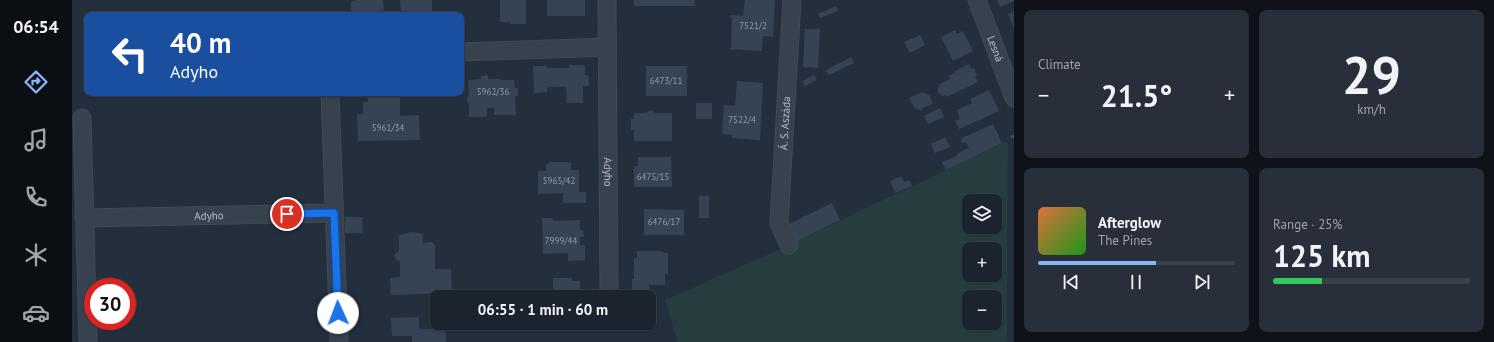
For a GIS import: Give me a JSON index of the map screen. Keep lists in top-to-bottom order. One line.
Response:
{"streets":{"street":["Lesná","Á. S. Aszáda","Adyho"]},"house_numbers":["7521/2","6473/11","5962/36","7522/4","5961/34","6475/15","5965/42","6476/17","7999/44"],"page":{"tabs":"06:54","tile":["Climate",["29","km/h"],["Range · 25%","125 km"]],"turn":["40 m","Adyho"],"heat":["−","21.5°","+"],"map_buttons":["+","−"],"song":["Afterglow","The Pines"],"limit":"30","trip":"06:55 · 1 min · 60 m"}}
